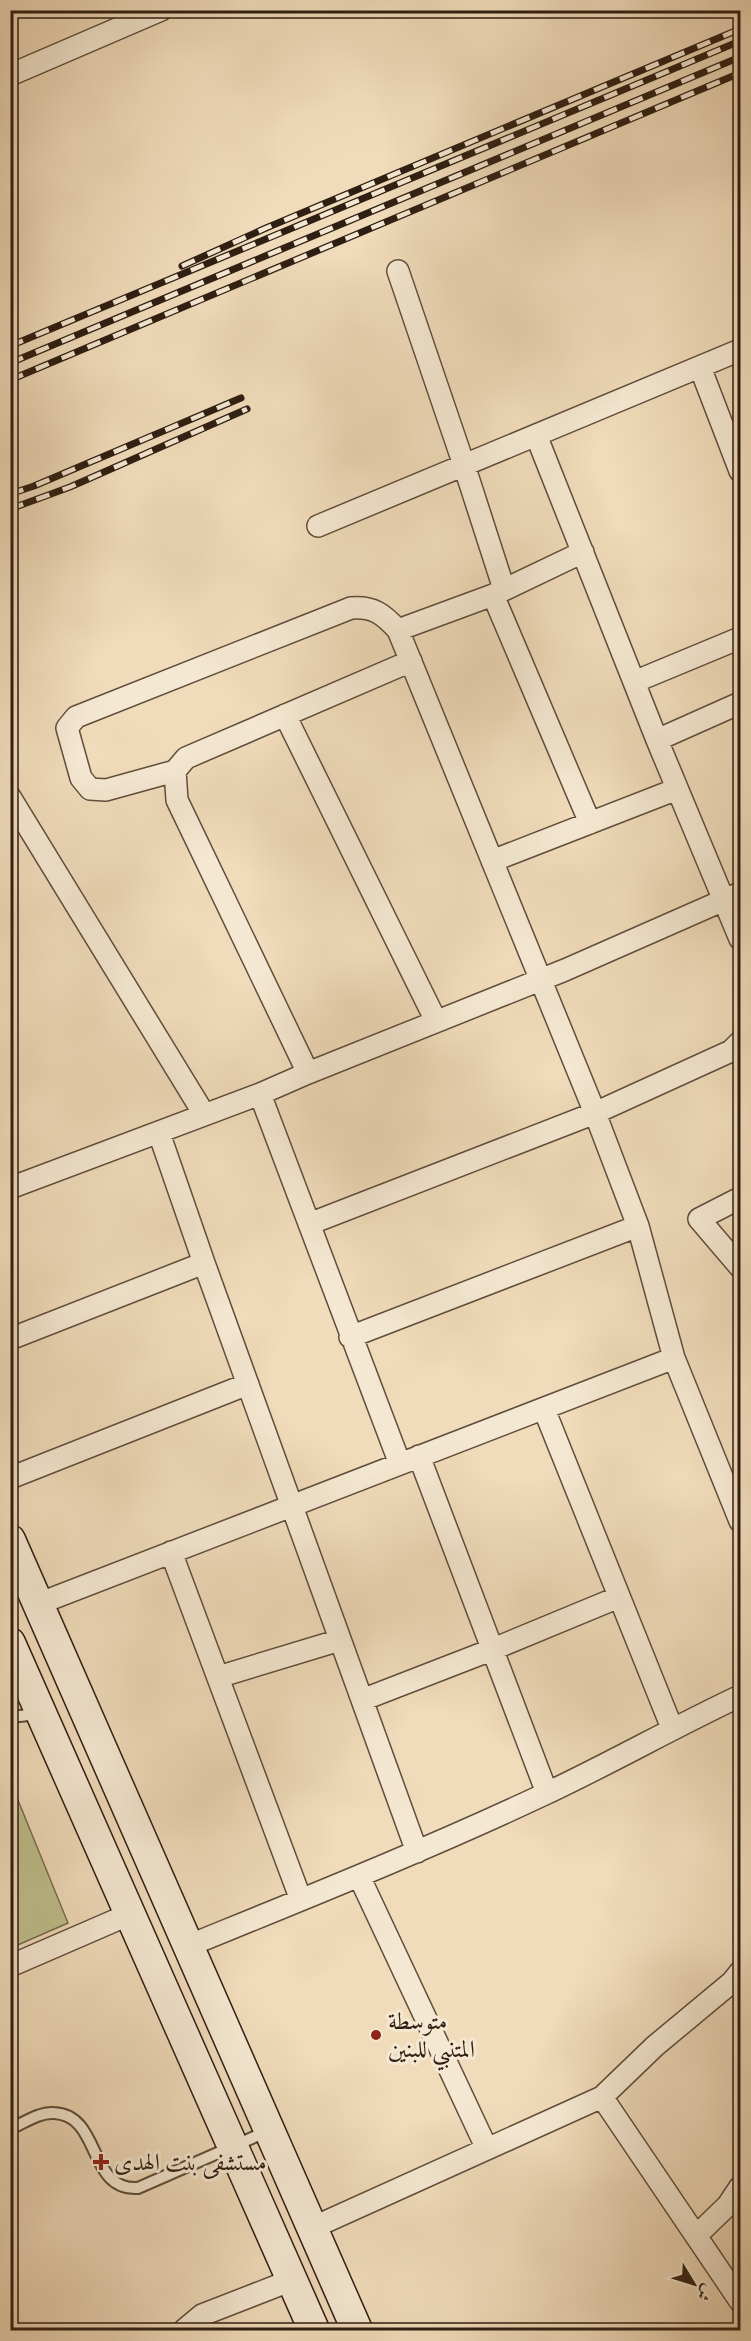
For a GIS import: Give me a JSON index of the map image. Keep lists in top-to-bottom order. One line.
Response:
{"places":{"other":["متوسطة المتنبي للبنين"],"health":["مستشفى بنت الهدى"]},"north":"bottom right"}
